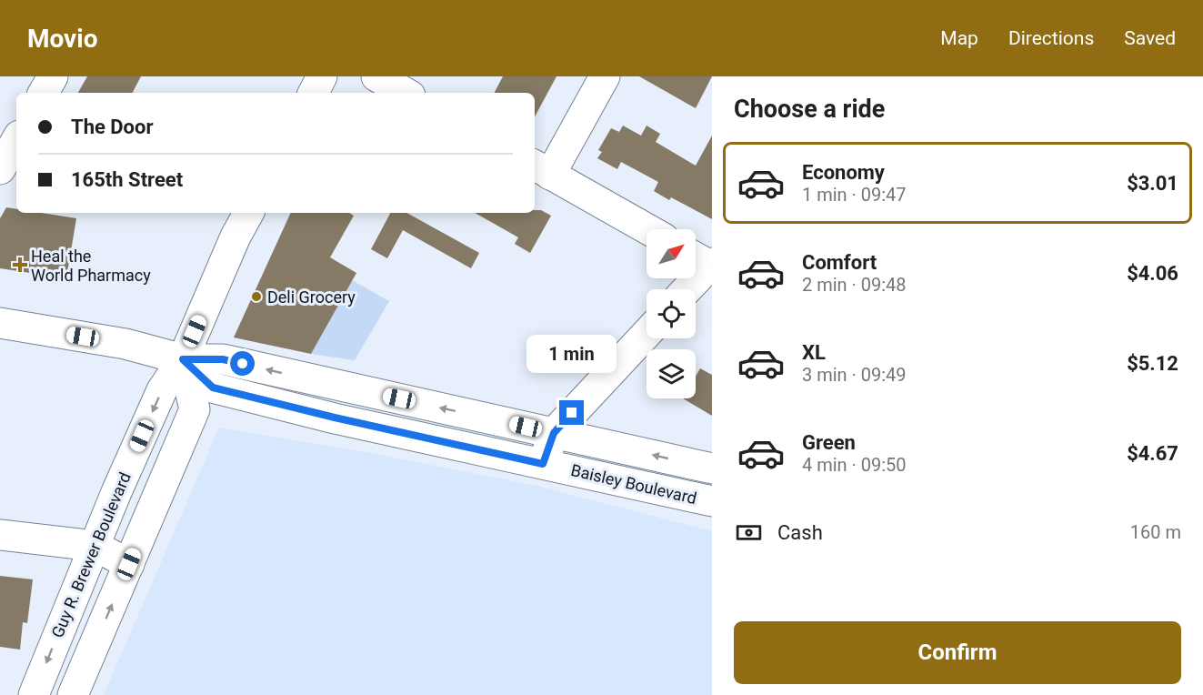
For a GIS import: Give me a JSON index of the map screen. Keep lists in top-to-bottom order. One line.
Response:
{"streets":{"main road":["Baisley Boulevard","Guy R. Brewer Boulevard"]},"crossings":[["Baisley Boulevard","Guy R. Brewer Boulevard"]],"places":{"health":["Heal the World Pharmacy"],"other":["Deli Grocery"]},"north":"top right","page":{"header":"Movio","nav":["Map","Directions","Saved"],"heading":"Choose a ride","banner":["The Door","165th Street"],"list":[{"name":"Economy","note":"1 min · 09:47","value":"$3.01"},{"name":"Comfort","note":"2 min · 09:48","value":"$4.06"},{"name":"XL","note":"3 min · 09:49","value":"$5.12"},{"name":"Green","note":"4 min · 09:50","value":"$4.67"}],"bubble":"1 min","pay":["Cash","160 m"],"buttons":"Confirm"}}
